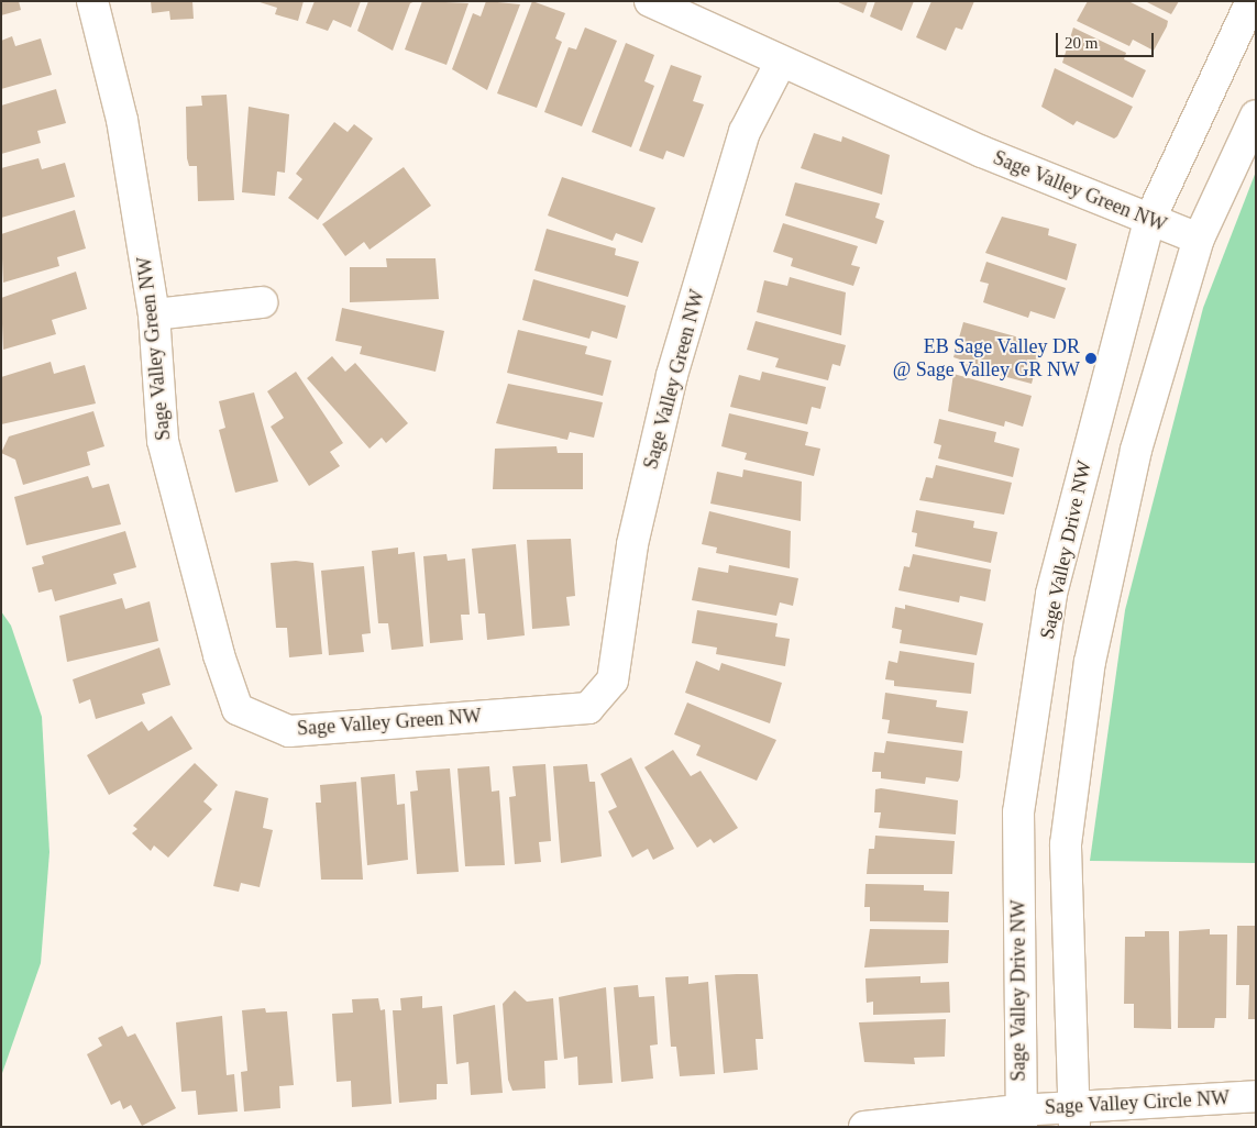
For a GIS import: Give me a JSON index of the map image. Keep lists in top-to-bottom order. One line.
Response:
{"streets":{"street":["Sage Valley Green NW","Sage Valley Drive NW","Sage Valley Circle NW"]},"crossings":[["Sage Valley Green NW","Sage Valley Drive NW"],["Sage Valley Drive NW","Sage Valley Circle NW"]],"places":["EB Sage Valley DR @ Sage Valley GR NW"],"scale_bar":"20 m"}
